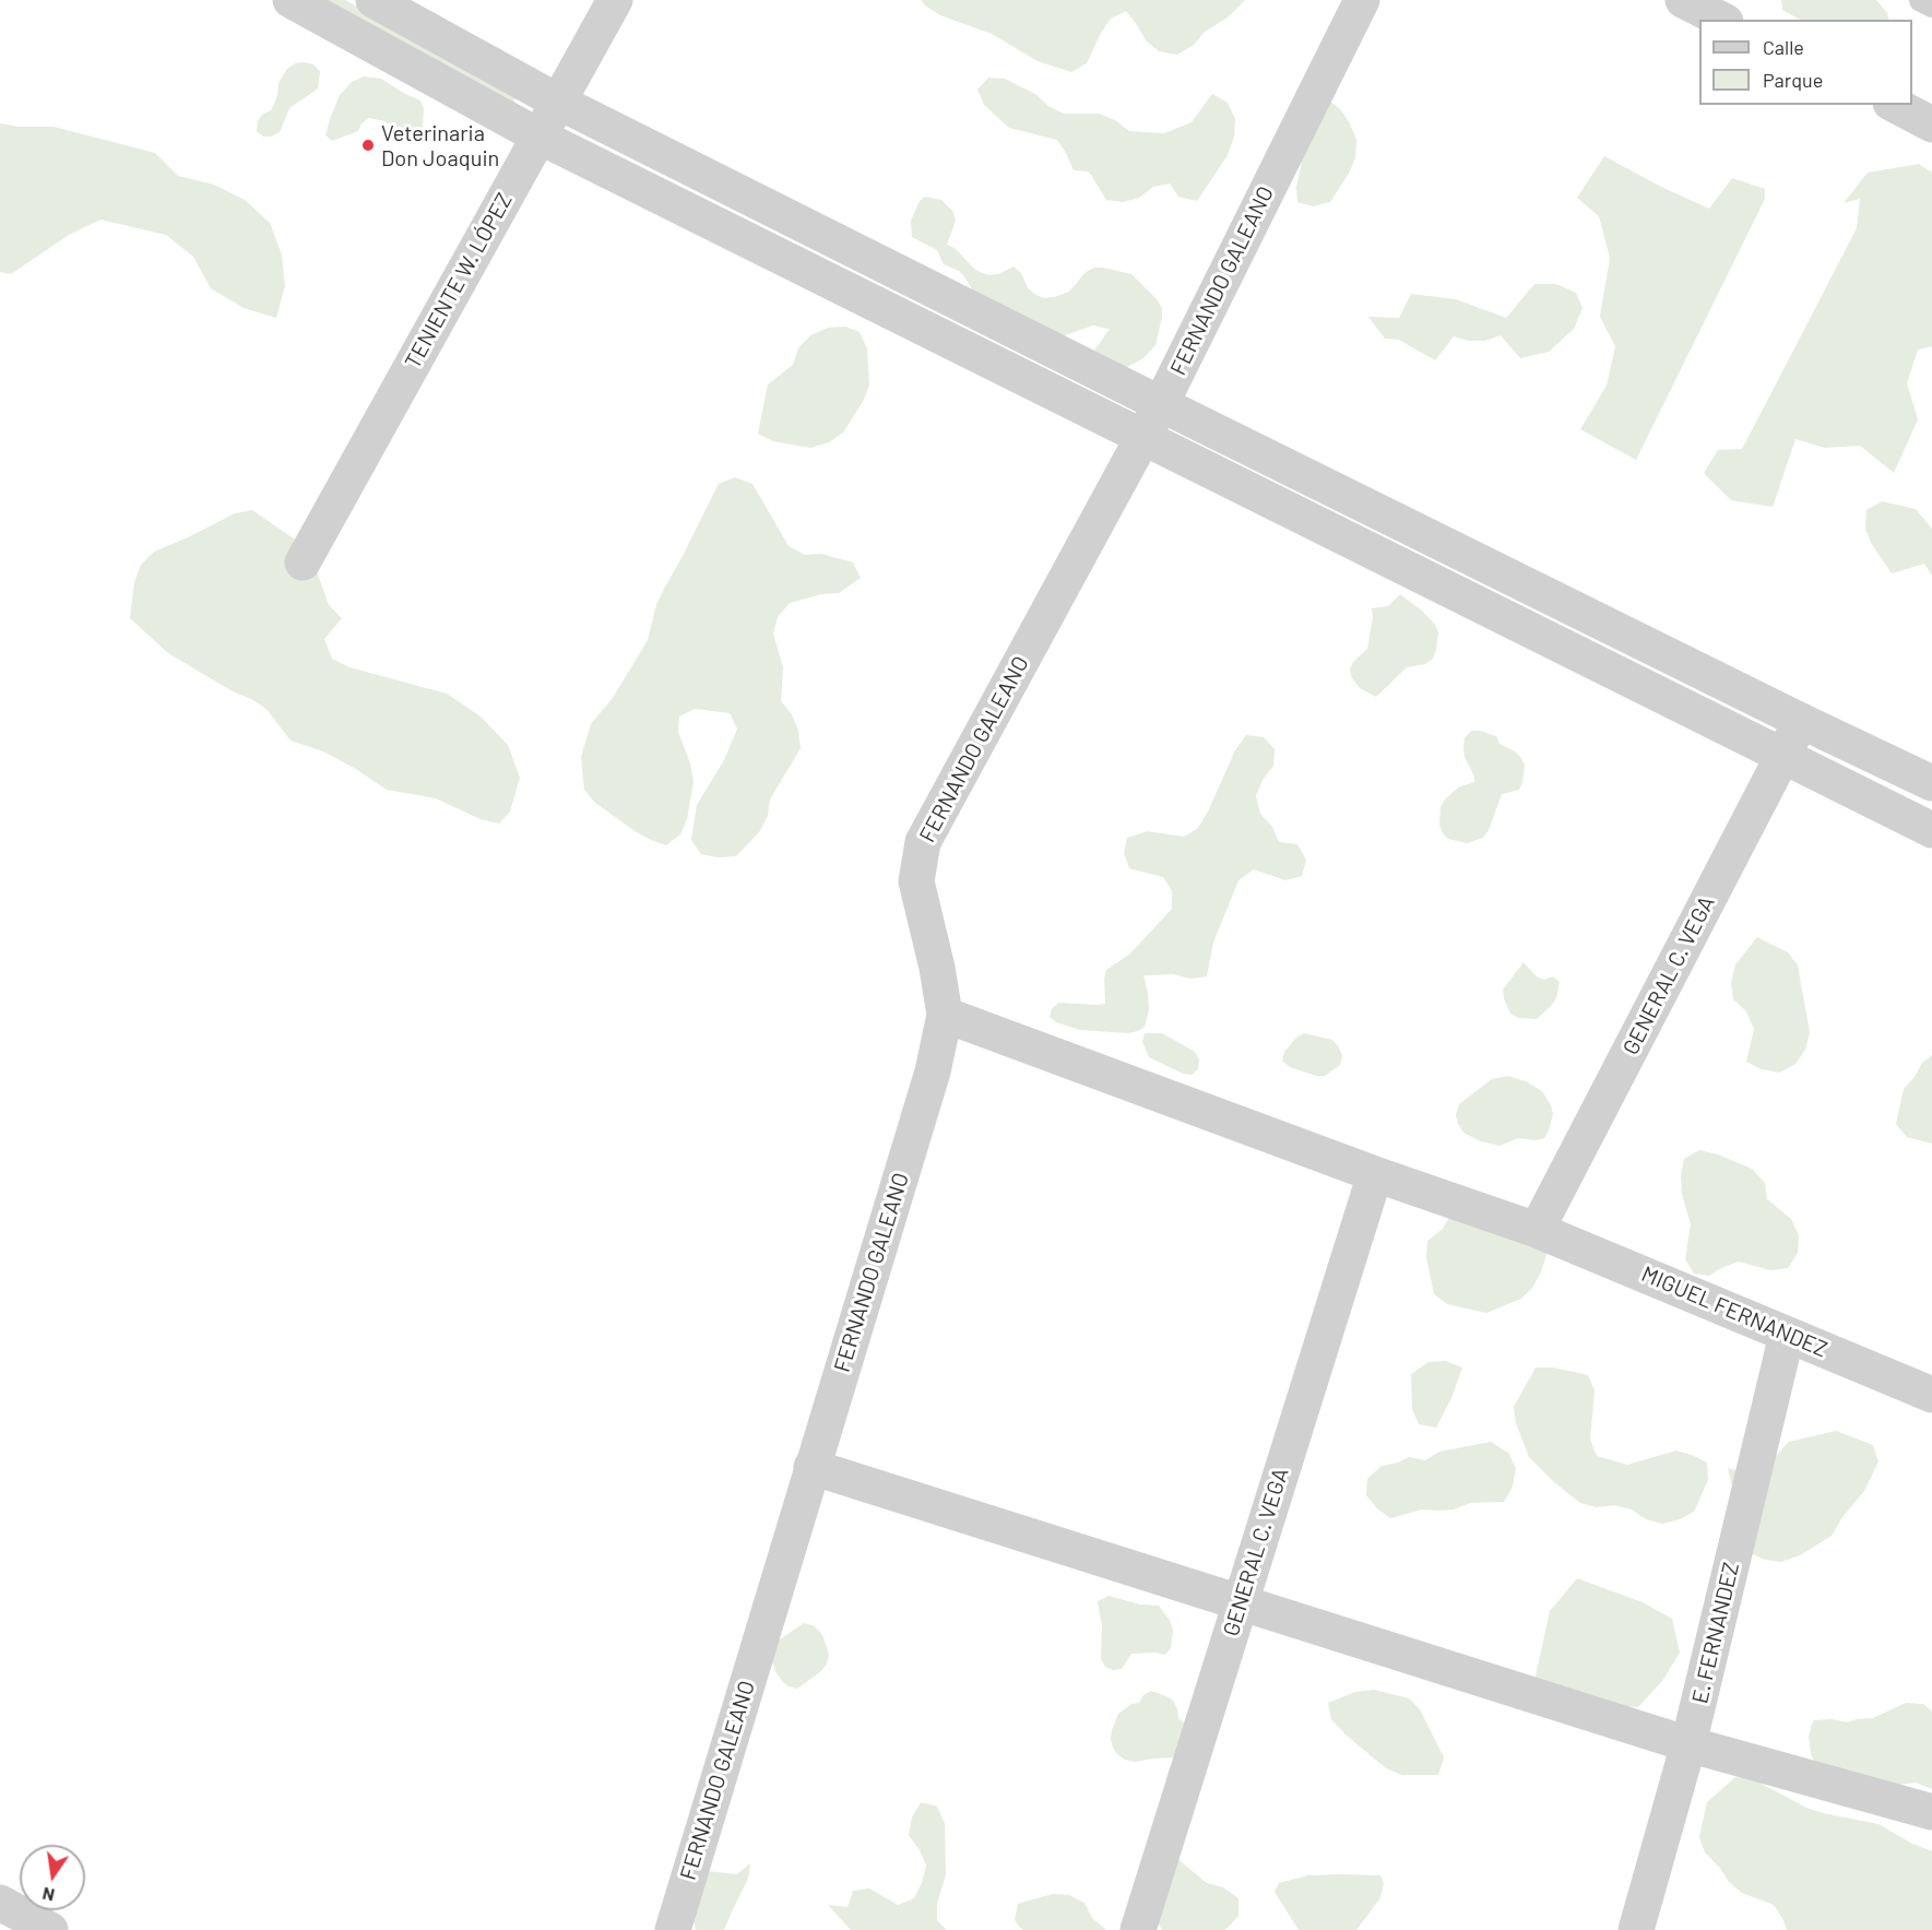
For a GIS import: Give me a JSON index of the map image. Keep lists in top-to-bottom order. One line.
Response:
{"streets":{"street":["TENIENTE W. LÓPEZ","FERNANDO GALEANO","GENERAL C. VEGA","MIGUEL FERNANDEZ","E. FERNANDEZ"]},"crossings":[["FERNANDO GALEANO","MIGUEL FERNANDEZ"],["GENERAL C. VEGA","MIGUEL FERNANDEZ"],["MIGUEL FERNANDEZ","E. FERNANDEZ"]],"places":["Veterinaria Don Joaquin"],"legend":["Calle","Parque"],"north":"bottom"}
